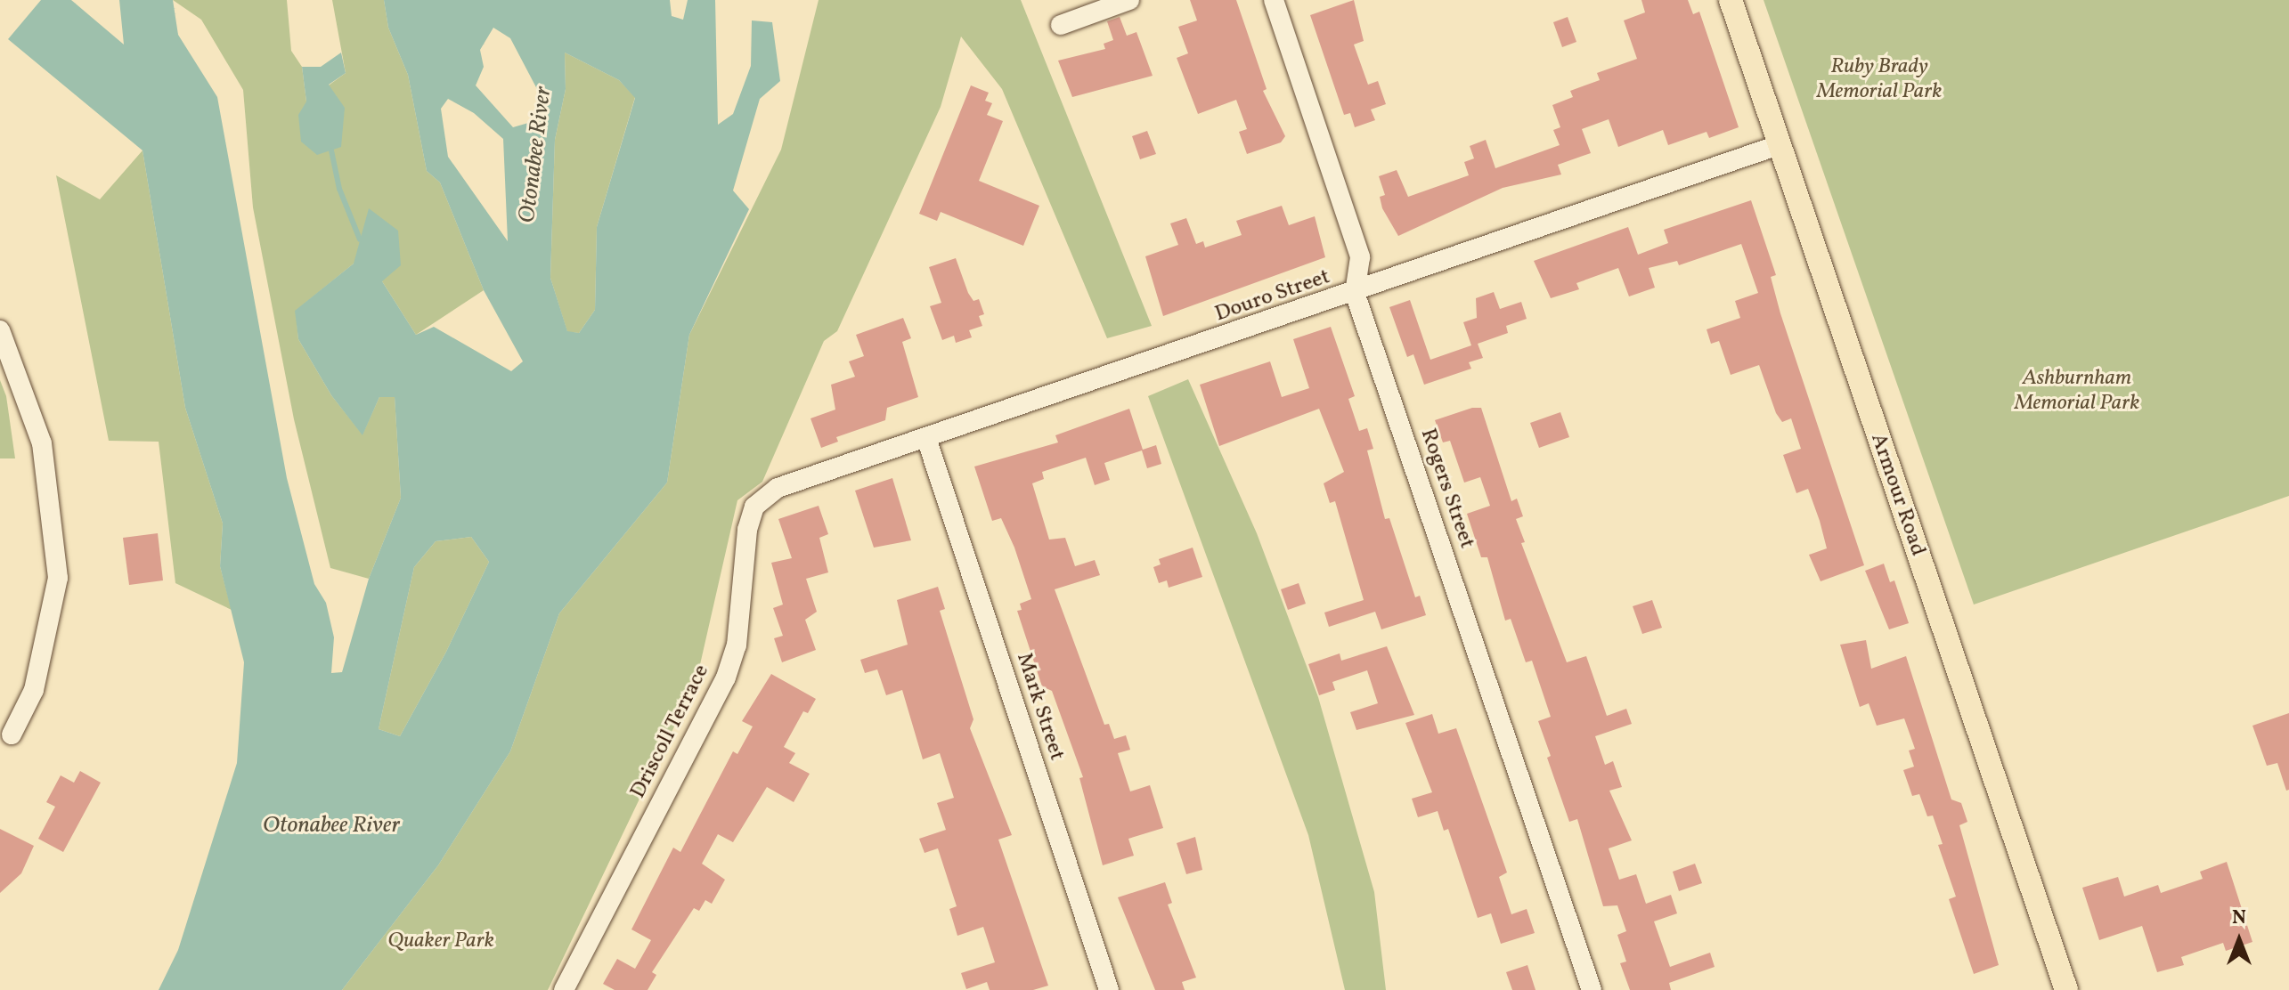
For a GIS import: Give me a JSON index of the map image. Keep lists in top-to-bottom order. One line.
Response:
{"streets":{"main road":["Armour Road"],"street":["Douro Street","Rogers Street","Mark Street","Driscoll Terrace"]},"crossings":[["Douro Street","Rogers Street"],["Douro Street","Armour Road"],["Douro Street","Mark Street"],["Douro Street","Driscoll Terrace"]],"water":["Otonabee River"],"parks":["Ruby Brady Memorial Park","Ashburnham Memorial Park","Quaker Park"],"north":"top"}
